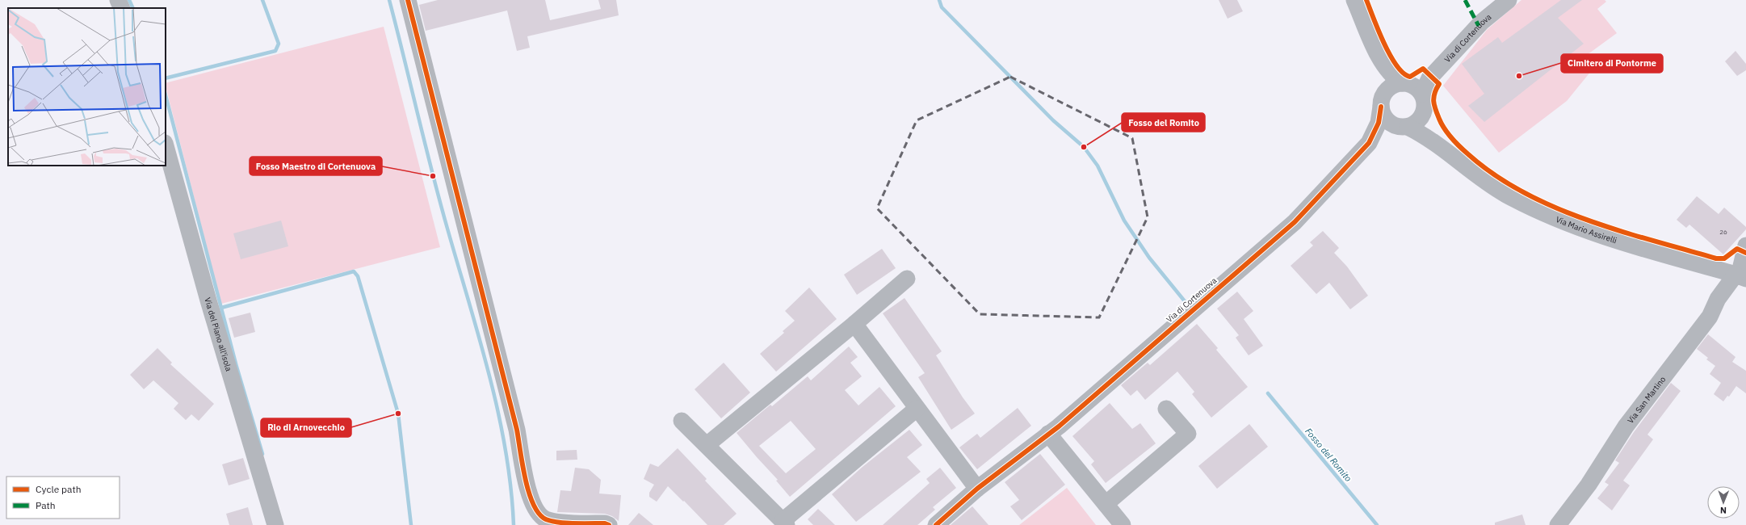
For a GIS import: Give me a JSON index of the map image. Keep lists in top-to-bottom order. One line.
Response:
{"streets":{"street":["Via di Cortenuova","Via Mario Assirelli","Via del Piano all'isola","Via San Martino"]},"crossings":[["Via di Cortenuova","Via Mario Assirelli"],["Via Mario Assirelli","Via San Martino"]],"water":["Fosso del Romito"],"places":["Cimitero di Pontorme","Fosso del Romito","Fosso Maestro di Cortenuova","Rio di Arnovecchio"],"house_numbers":["26"],"legend":["Cycle path","Path"],"north":"bottom"}
